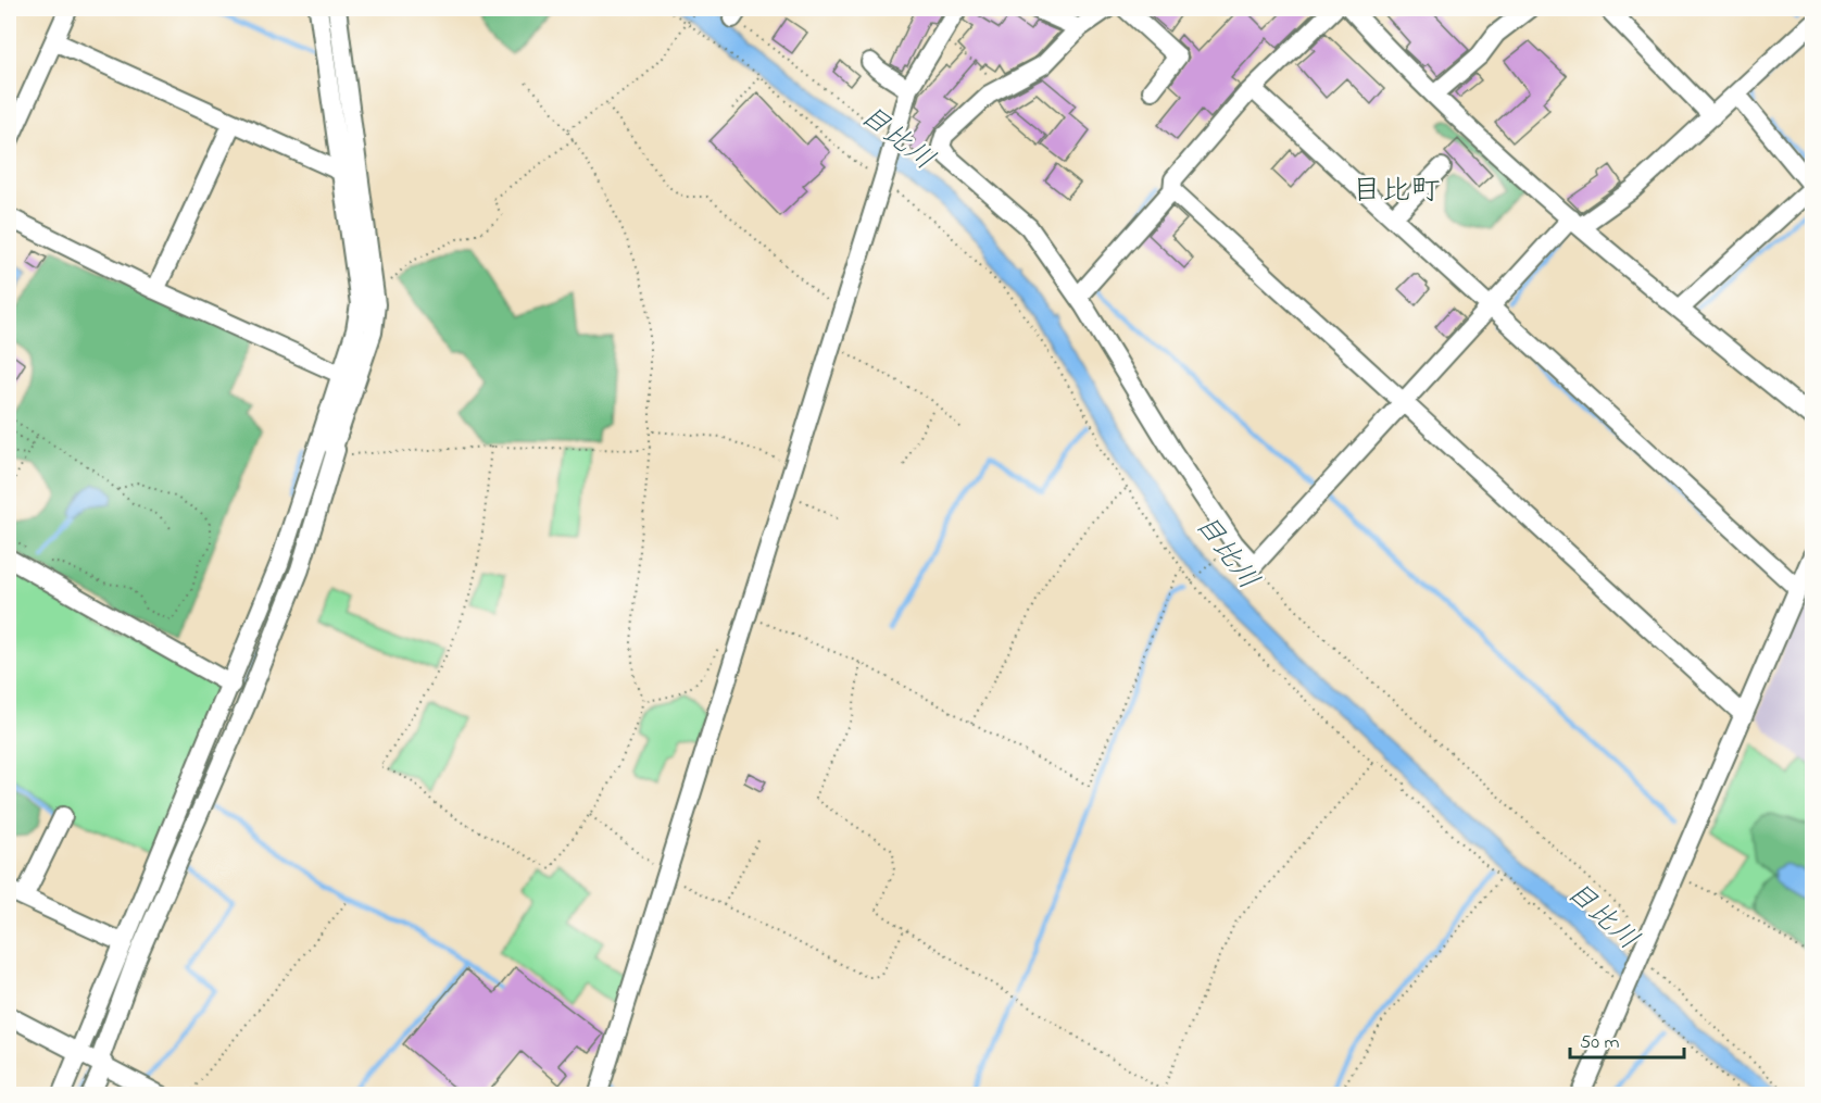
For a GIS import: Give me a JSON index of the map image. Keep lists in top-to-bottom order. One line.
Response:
{"districts":["目比町"],"water":["目比川"],"scale_bar":"50 m"}
